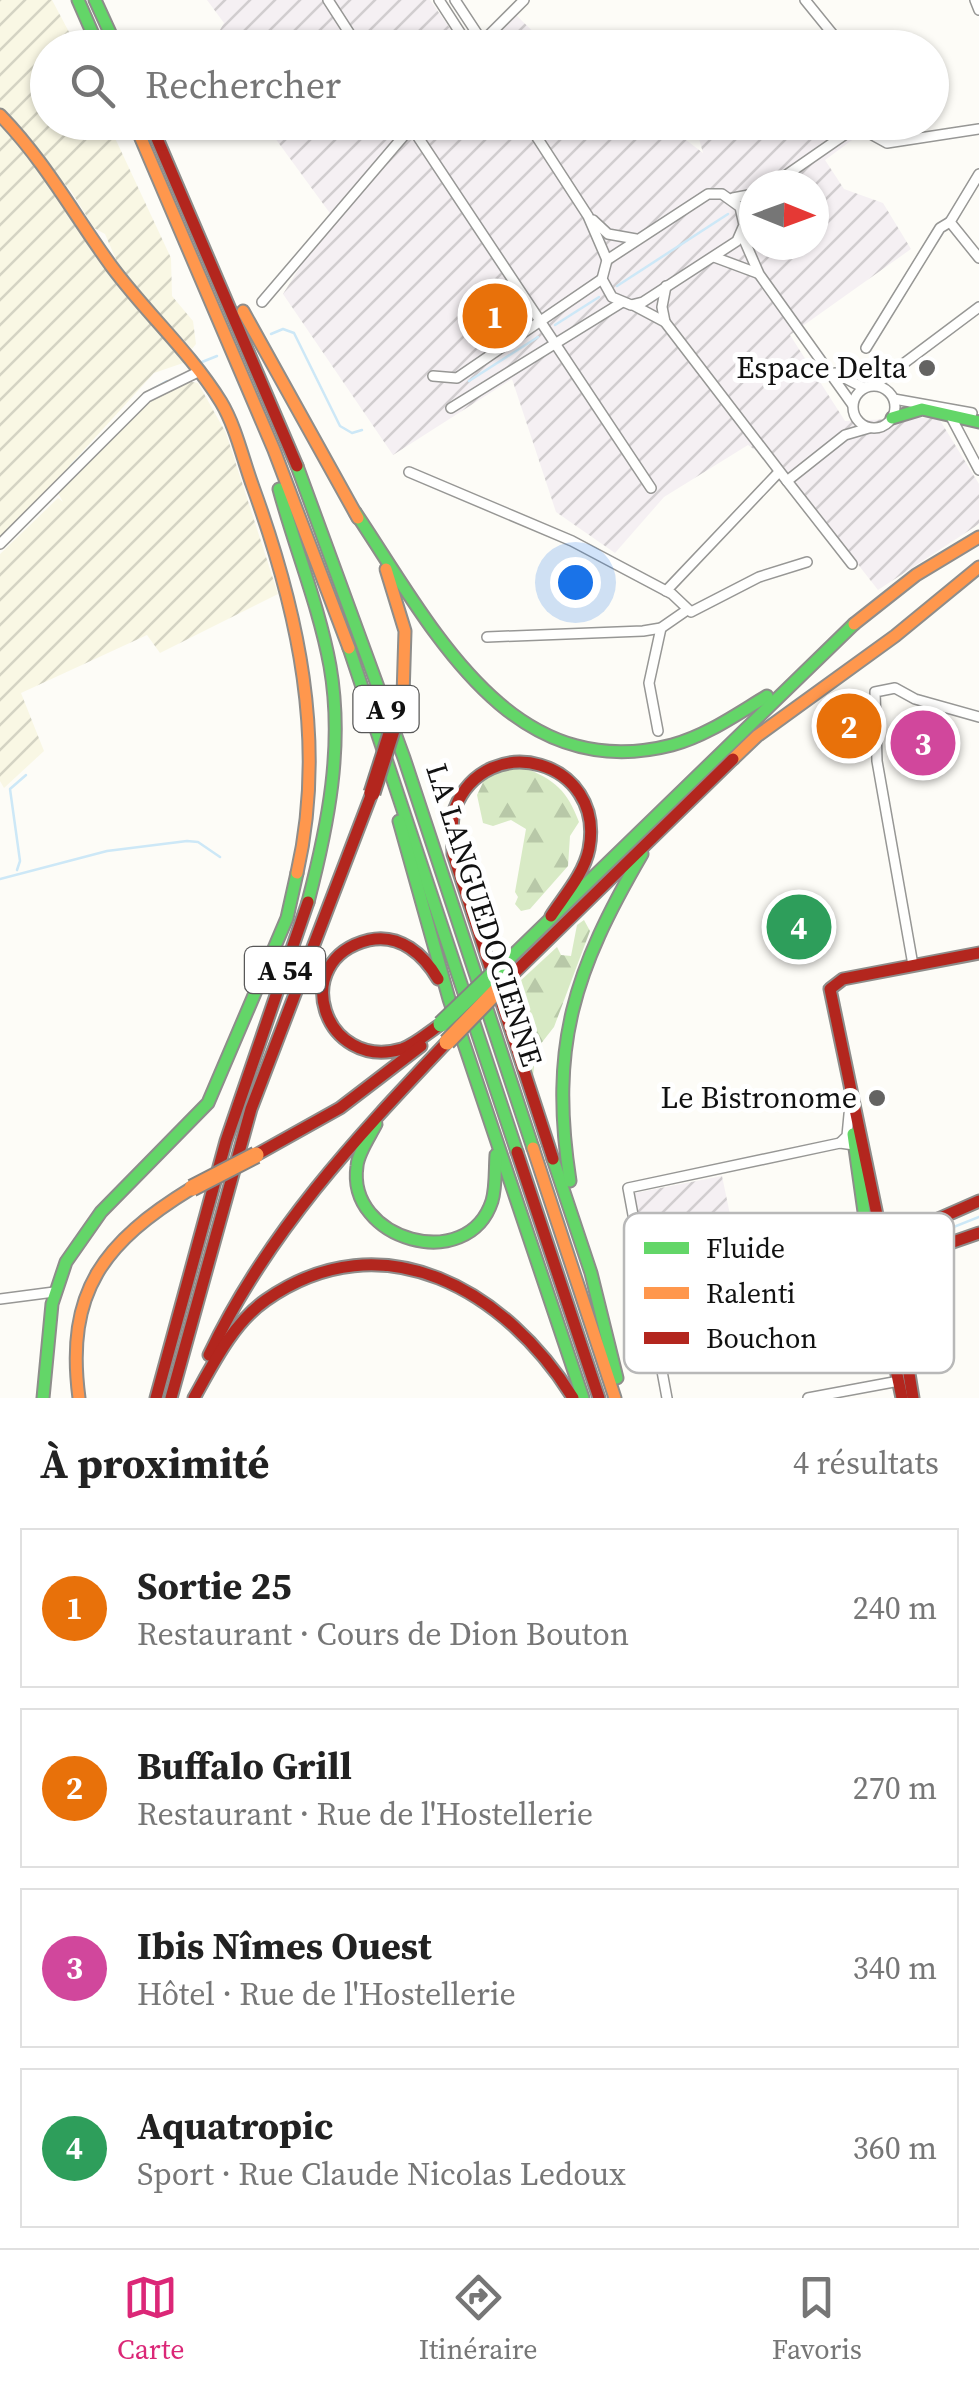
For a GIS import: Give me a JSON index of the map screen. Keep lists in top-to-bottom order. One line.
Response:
{"streets":{"main road":["A 9","LA LANGUEDOCIENNE","A 54"]},"crossings":[["LA LANGUEDOCIENNE","A 54"]],"places":["Espace Delta","Le Bistronome"],"legend":["Fluide","Ralenti","Bouchon"],"north":"right","page":{"search":"Rechercher","pins":["1","2","3","4"],"heading":["À proximité","4 résultats"],"list":[{"mark":"1","name":"Sortie 25","note":"Restaurant · Cours de Dion Bouton","value":"240 m"},{"mark":"2","name":"Buffalo Grill","note":"Restaurant · Rue de l'Hostellerie","value":"270 m"},{"mark":"3","name":"Ibis Nîmes Ouest","note":"Hôtel · Rue de l'Hostellerie","value":"340 m"},{"mark":"4","name":"Aquatropic","note":"Sport · Rue Claude Nicolas Ledoux","value":"360 m"}],"nav":["Carte","Itinéraire","Favoris"]}}
